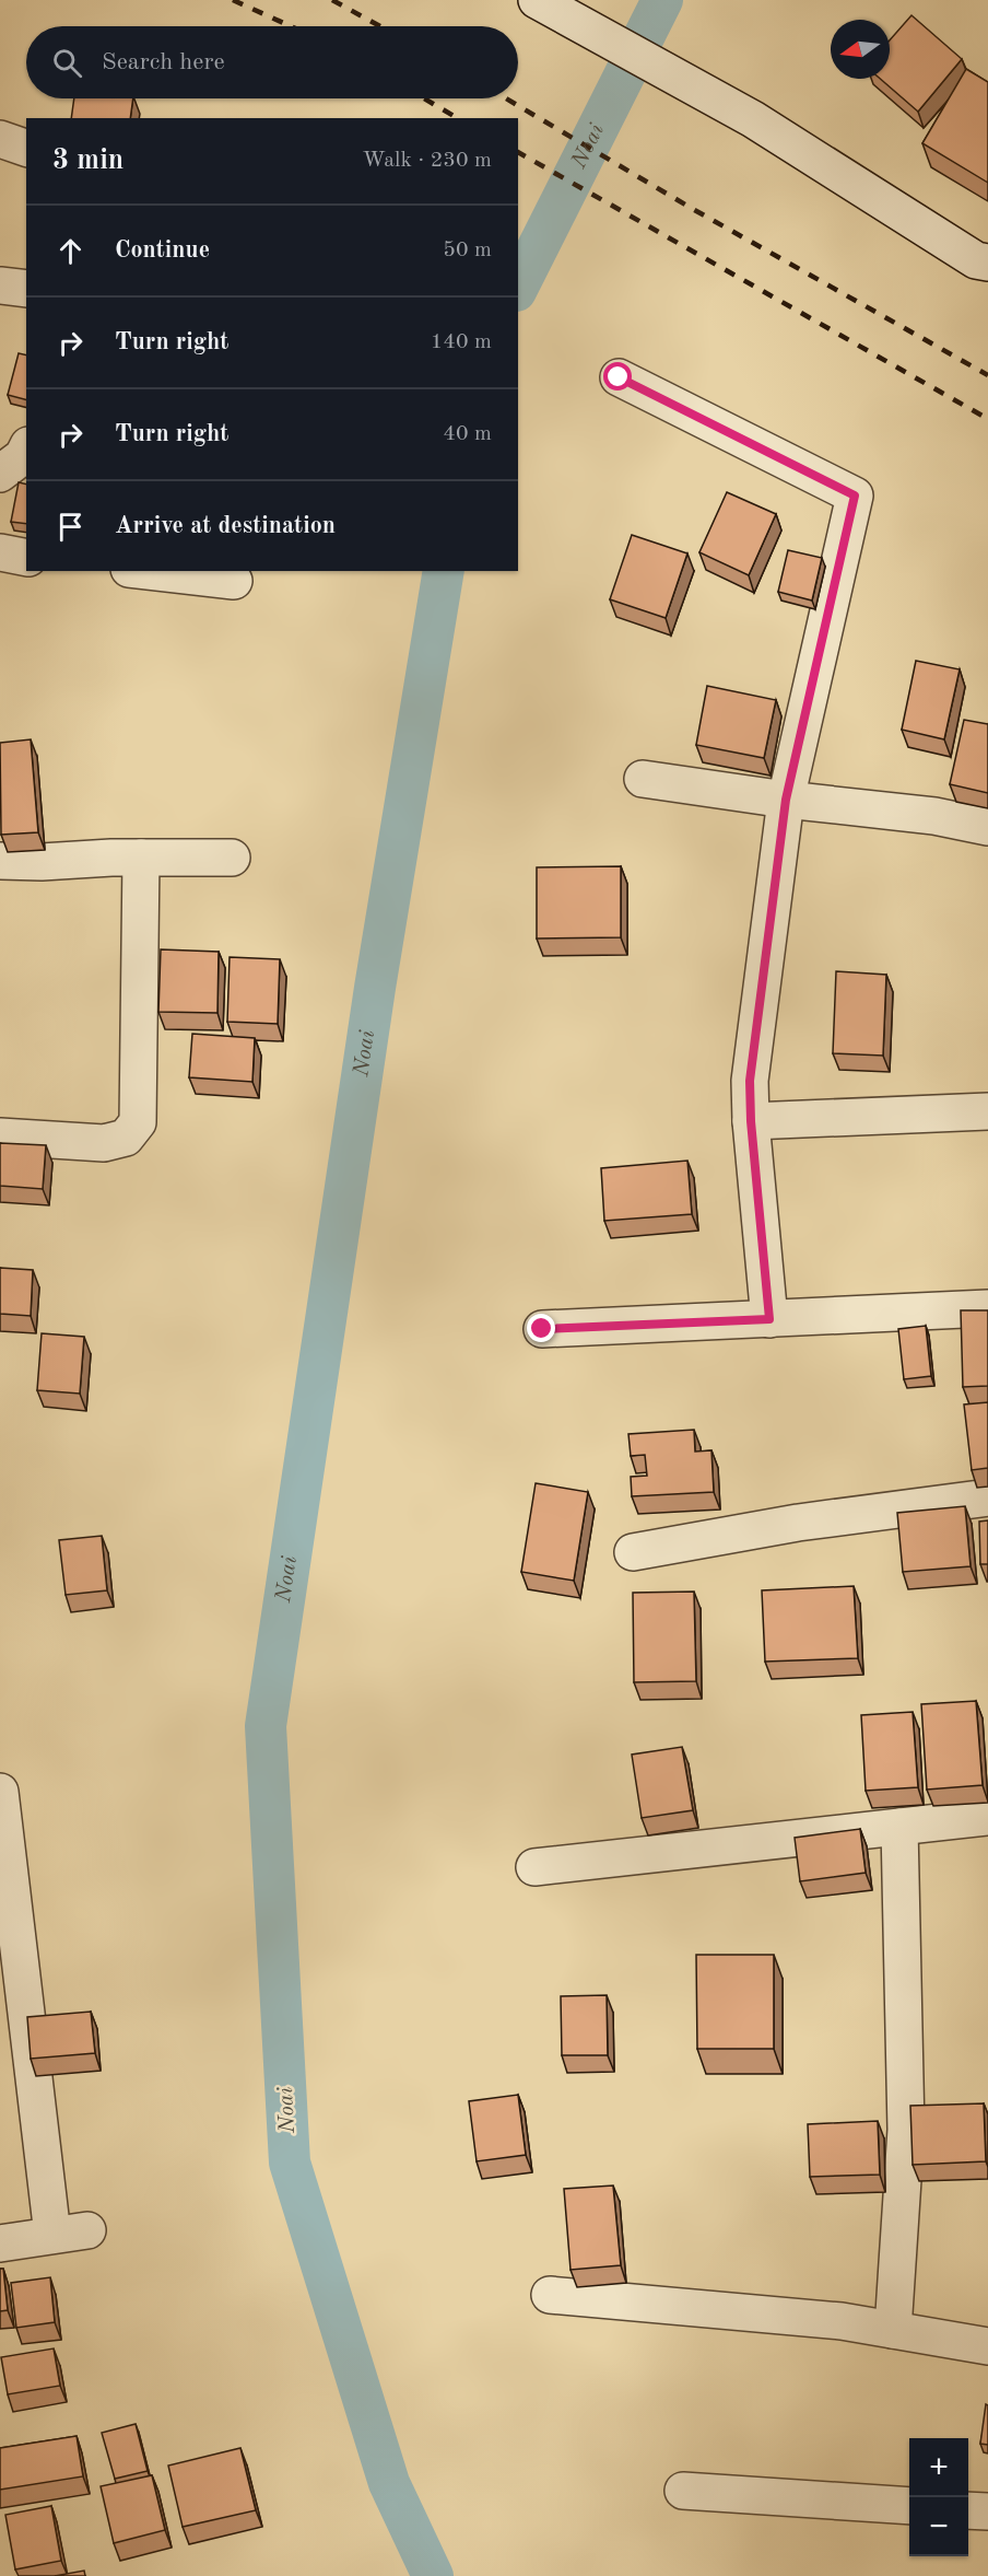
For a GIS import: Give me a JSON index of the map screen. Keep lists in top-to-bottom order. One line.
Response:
{"water":["Noai"],"north":"left","page":{"search":"Search here","heading":["3 min","Walk · 230 m"],"list":[["Continue","50 m"],["Turn right","140 m"],["Turn right","40 m"],"Arrive at destination"],"map_buttons":["+","−"]}}
